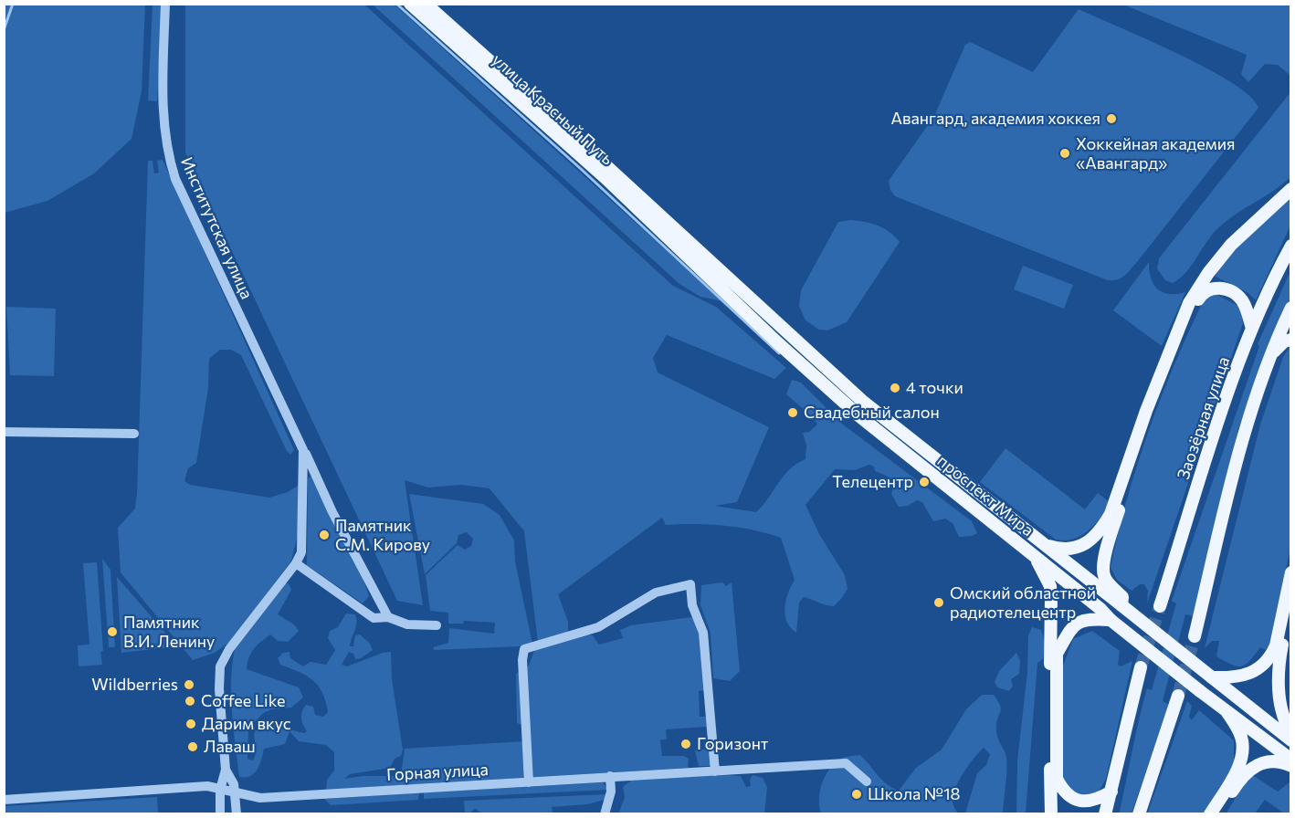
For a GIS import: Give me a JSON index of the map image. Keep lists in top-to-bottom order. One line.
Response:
{"streets":{"main road":["улица Красный Путь","Заозёрная улица","проспект Мира"],"street":["Институтская улица","Горная улица"]},"crossings":[["улица Красный Путь","проспект Мира"]],"places":["Авангард, академия хоккея","Хоккейная академия «Авангард»","4 точки","Свадебный салон","Телецентр","Памятник С.М. Кирову","Омский областной радиотелецентр","Памятник В.И. Ленину","Wildberries","Coffee Like","Дарим вкус","Горизонт","Лаваш","Школа №18"]}
